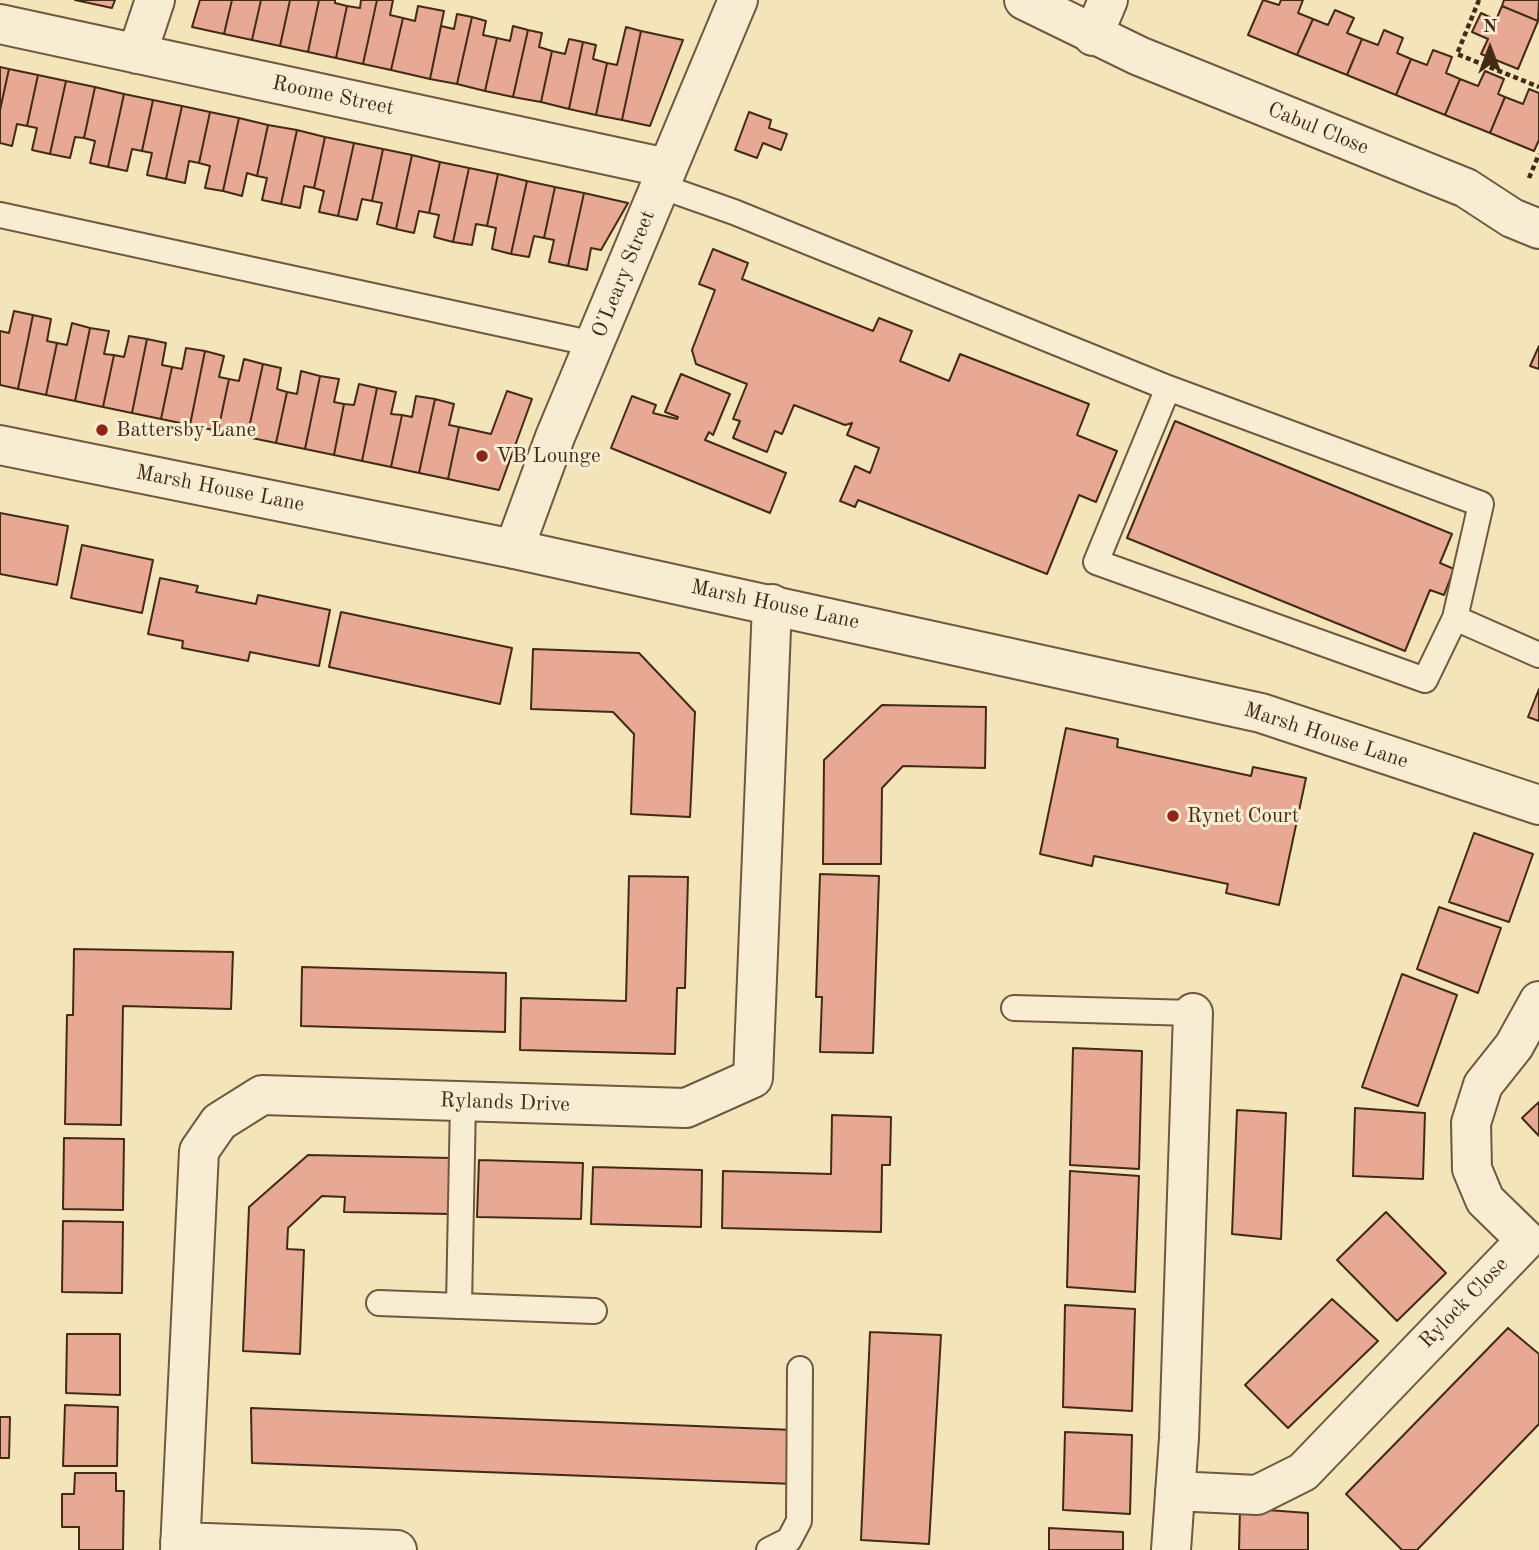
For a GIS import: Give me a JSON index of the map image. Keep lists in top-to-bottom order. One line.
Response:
{"streets":{"street":["Roome Street","Cabul Close","O'Leary Street","Marsh House Lane","Rylands Drive","Rylock Close"]},"crossings":[["Roome Street","O'Leary Street"],["O'Leary Street","Marsh House Lane"],["Marsh House Lane","Rylands Drive"]],"places":["Battersby Lane","VB Lounge","Rynet Court"],"north":"top"}
